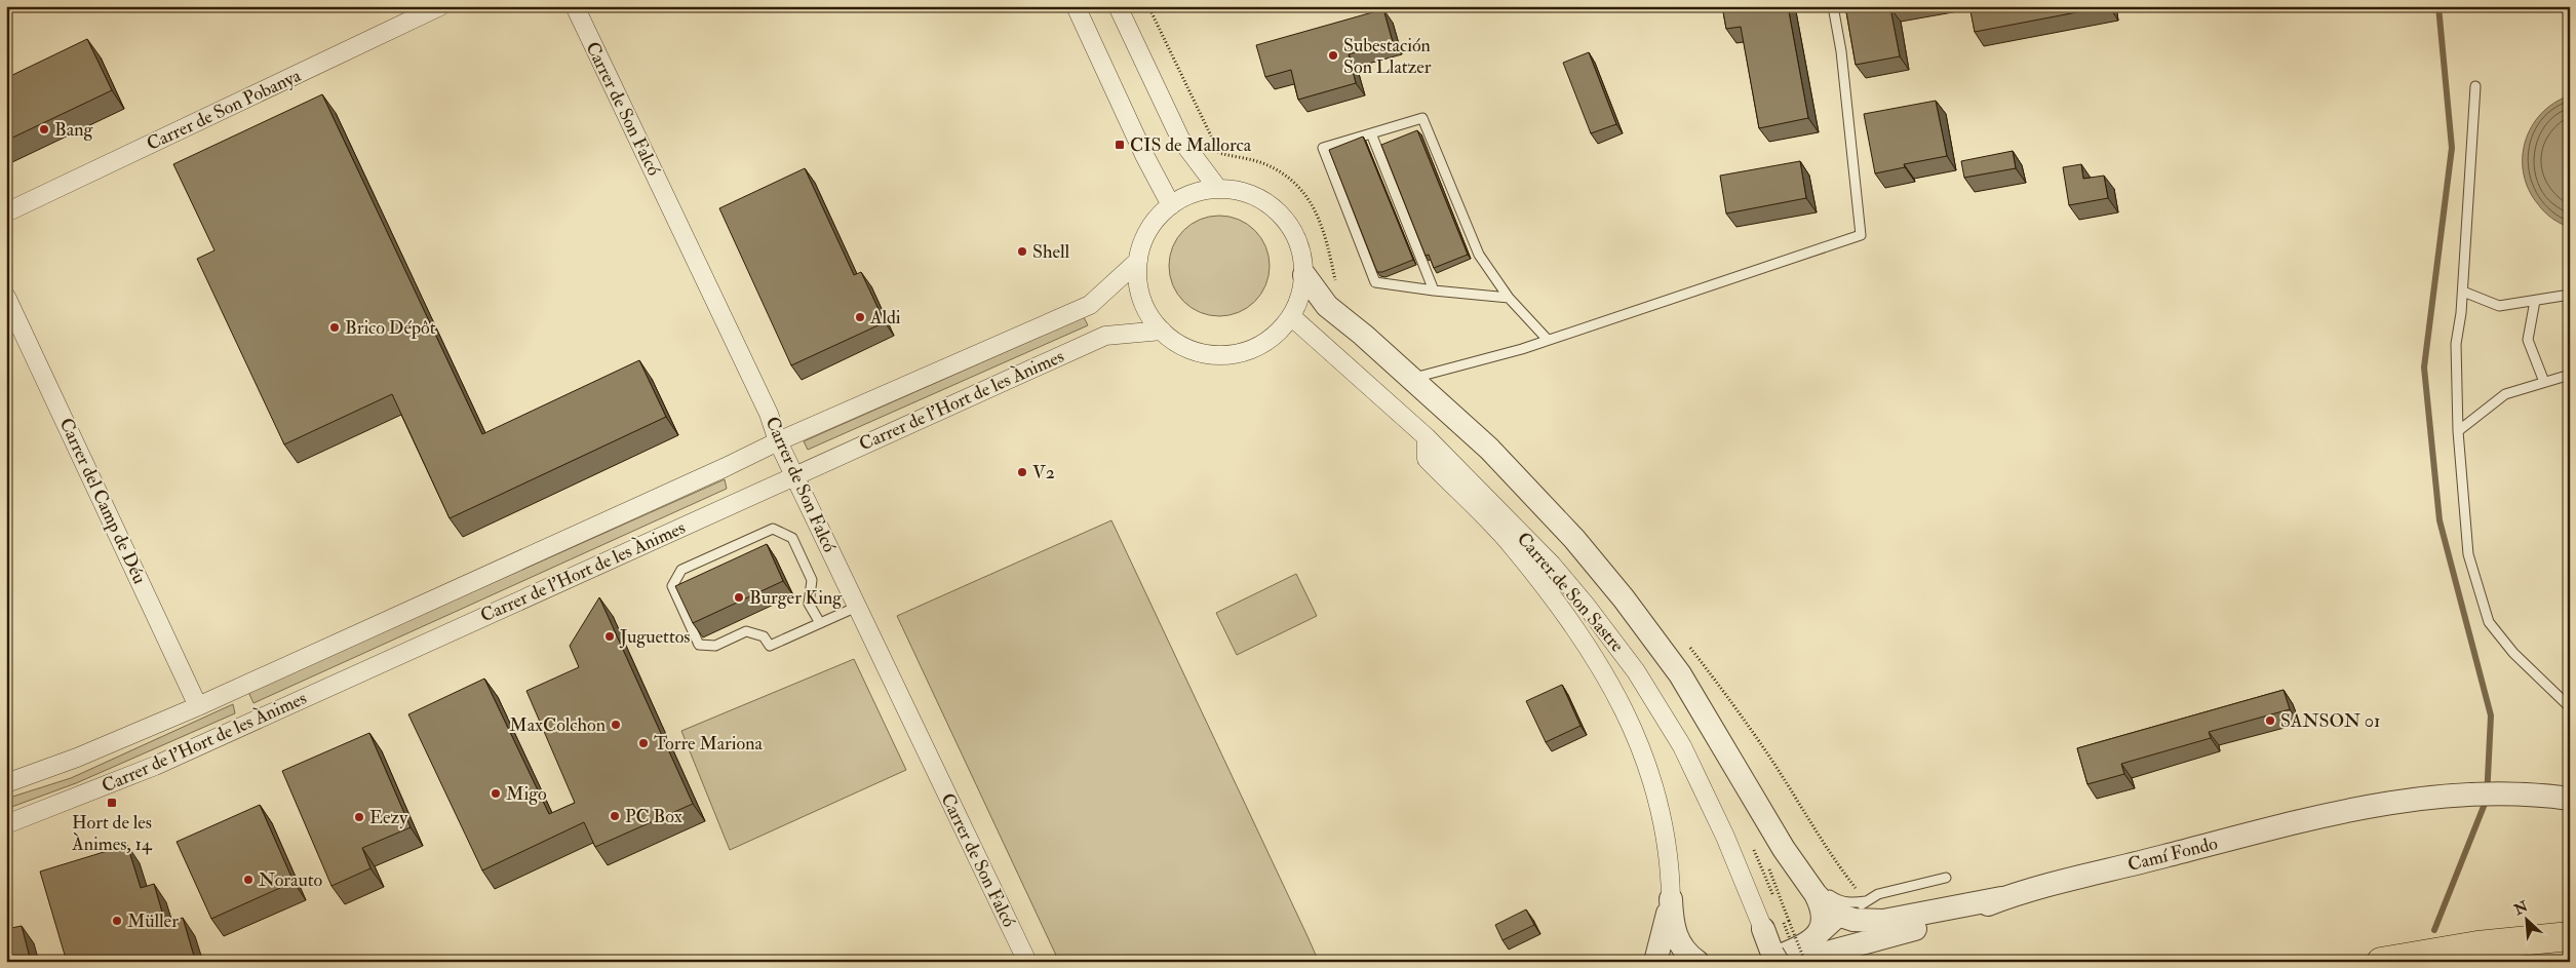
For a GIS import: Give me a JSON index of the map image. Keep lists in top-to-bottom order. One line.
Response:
{"streets":{"street":["Carrer de Son Falcó","Carrer de Son Pobanya","Carrer de l'Hort de les Ànimes","Carrer del Camp de Déu","Carrer de Son Sastre","Camí Fondo"]},"crossings":[["Carrer de Son Falcó","Carrer de l'Hort de les Ànimes"],["Carrer de l'Hort de les Ànimes","Carrer del Camp de Déu"],["Carrer de l'Hort de les Ànimes","Carrer de Son Sastre"]],"places":{"other":["Subestación Son Llatzer","Bang","Shell","Aldi","Brico Dépôt","V2","Burger King","Juguettos","SANSON 01","MaxColchon","Torre Mariona","Migo","PC Box","Eezy","Norauto","Müller"],"transit":["CIS de Mallorca","Hort de les Ànimes, 14"]},"north":"top left"}
